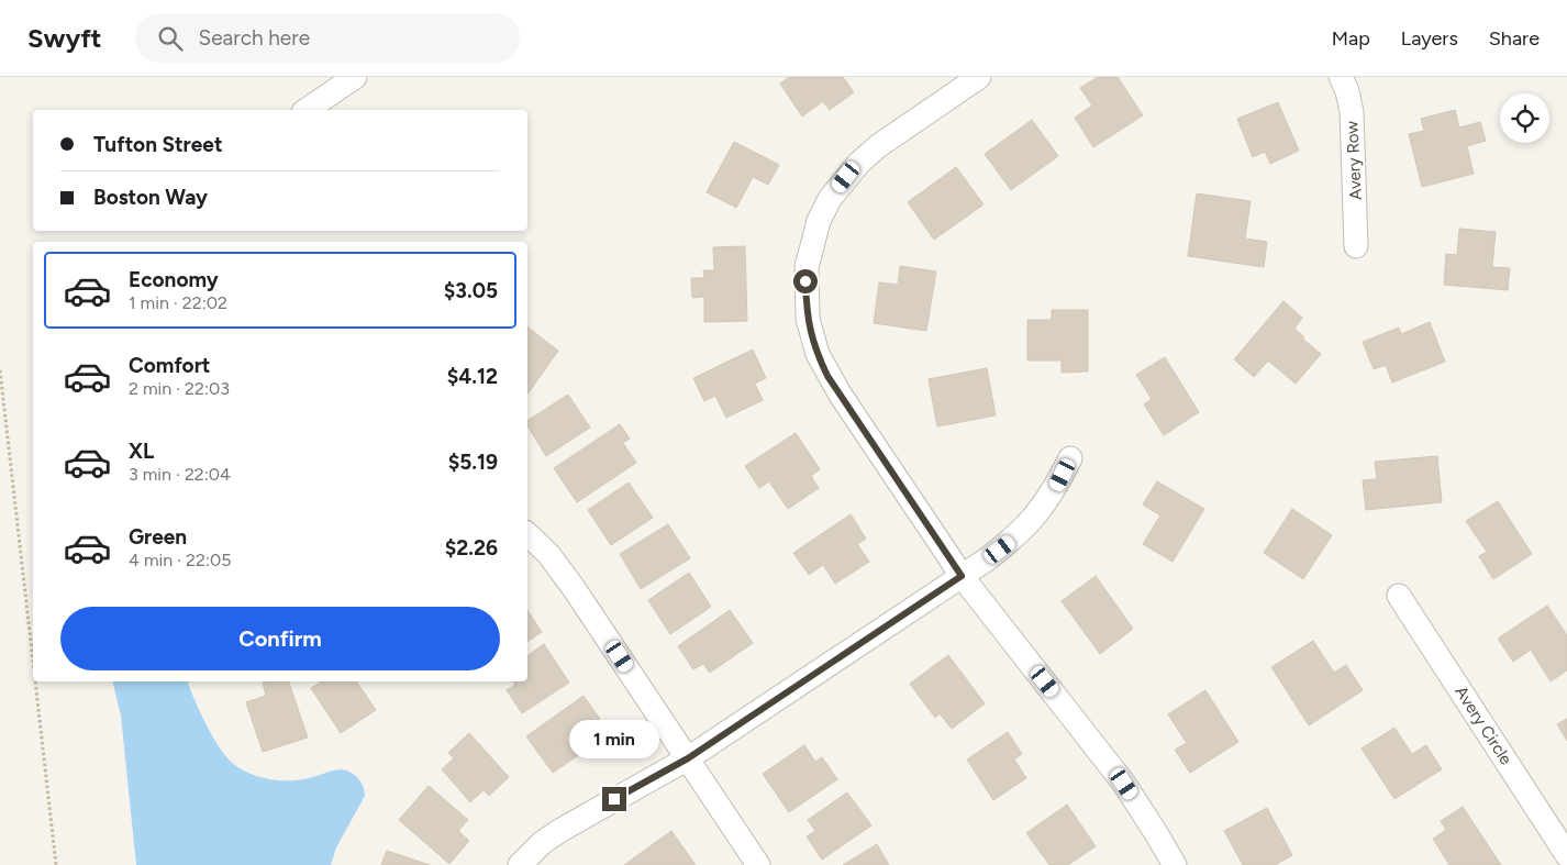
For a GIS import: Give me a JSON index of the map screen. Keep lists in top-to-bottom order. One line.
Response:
{"streets":{"street":["Avery Row","Avery Circle"]},"page":{"header":"Swyft","search":"Search here","nav":["Map","Layers","Share"],"banner":["Tufton Street","Boston Way"],"list":[{"name":"Economy","note":"1 min · 22:02","value":"$3.05"},{"name":"Comfort","note":"2 min · 22:03","value":"$4.12"},{"name":"XL","note":"3 min · 22:04","value":"$5.19"},{"name":"Green","note":"4 min · 22:05","value":"$2.26"}],"buttons":"Confirm","bubble":"1 min"}}
